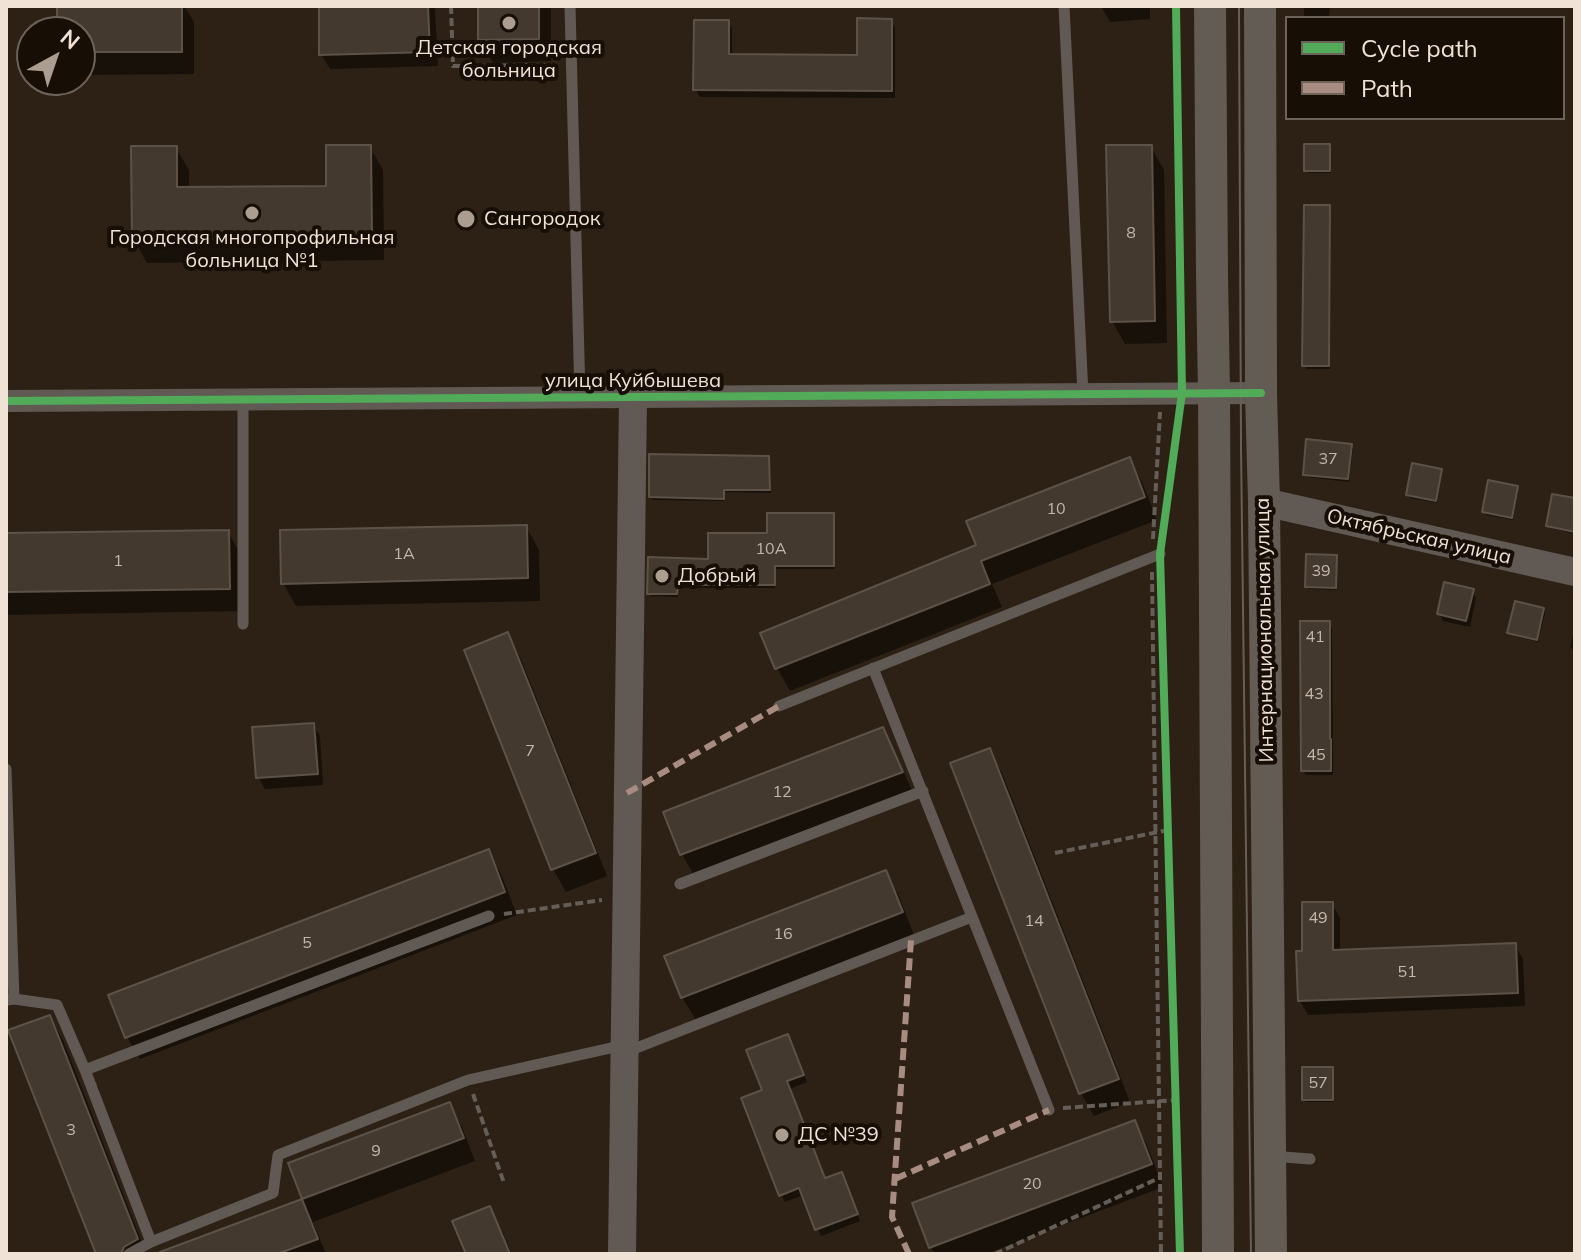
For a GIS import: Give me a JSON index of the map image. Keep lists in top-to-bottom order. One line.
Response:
{"streets":{"main road":["Интернациональная улица"],"street":["улица Куйбышева","Октябрьская улица"]},"crossings":[["улица Куйбышева","Интернациональная улица"],["Октябрьская улица","Интернациональная улица"]],"places":["Детская городская больница","Городская многопрофильная больница №1","Сангородок","Добрый","ДС №39"],"house_numbers":["8","37","10","10А","1А","1","39","41","43","7","45","12","49","14","16","5","51","57","3","9","20"],"legend":["Cycle path","Path"],"north":"top right"}
